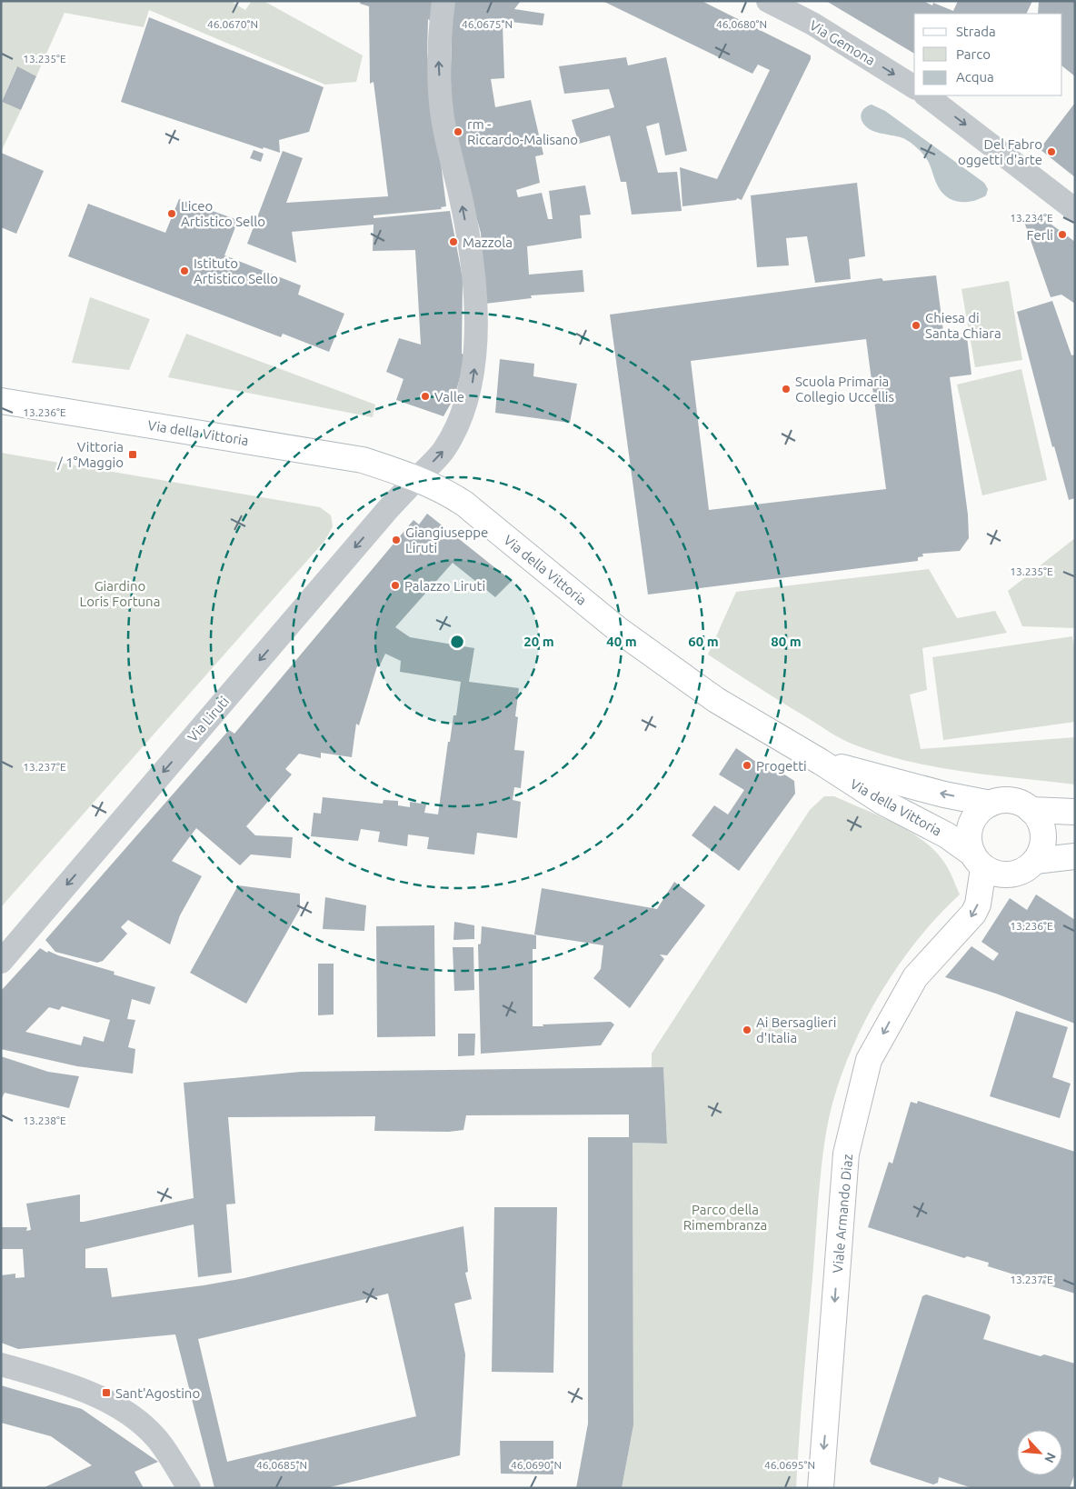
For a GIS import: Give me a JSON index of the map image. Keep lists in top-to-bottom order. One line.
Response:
{"streets":{"street":["Via Gemona","Via della Vittoria","Via Liruti","Viale Armando Diaz"]},"crossings":[["Via della Vittoria","Via Liruti"],["Via della Vittoria","Viale Armando Diaz"]],"one_way":["Via Gemona","Viale Armando Diaz"],"parks":["Giardino Loris Fortuna","Parco della Rimembranza"],"places":{"other":["rm - Riccardo-Malisano","Del Fabro oggetti d'arte","Liceo Artistico Sello","Ferli","Mazzola","Istituto Artistico Sello","Chiesa di Santa Chiara","Scuola Primaria Collegio Uccellis","Valle","Giangiuseppe Liruti","Palazzo Liruti","Progetti","Ai Bersaglieri d'Italia"],"transit":["Vittoria / 1°Maggio","Sant'Agostino"]},"legend":["Strada","Parco","Acqua"],"north":"bottom right","coordinates":["46.0670°N","46.0675°N","46.0680°N","13.235°E","13.234°E","13.236°E","13.237°E","13.238°E","46.0685°N","46.0690°N","46.0695°N"],"rings":["20 m","40 m","60 m","80 m"]}
